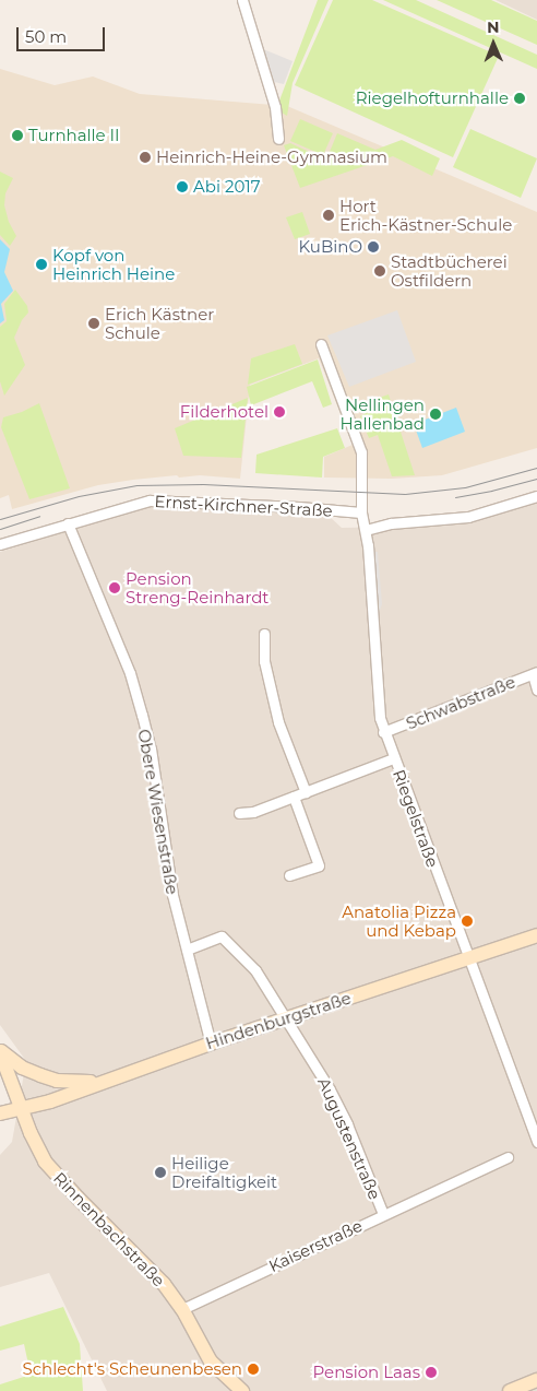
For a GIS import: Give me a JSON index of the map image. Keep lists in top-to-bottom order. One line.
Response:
{"streets":{"main road":["Hindenburgstraße","Rinnenbachstraße"],"street":["Ernst-Kirchner-Straße","Schwabstraße","Obere Wiesenstraße","Riegelstraße","Augustenstraße","Kaiserstraße"]},"crossings":[["Ernst-Kirchner-Straße","Obere Wiesenstraße"],["Ernst-Kirchner-Straße","Riegelstraße"],["Schwabstraße","Riegelstraße"],["Obere Wiesenstraße","Hindenburgstraße"],["Obere Wiesenstraße","Augustenstraße"],["Riegelstraße","Hindenburgstraße"],["Hindenburgstraße","Augustenstraße"],["Hindenburgstraße","Rinnenbachstraße"],["Augustenstraße","Kaiserstraße"],["Rinnenbachstraße","Kaiserstraße"]],"places":["Riegelhofturnhalle","Turnhalle II","Heinrich-Heine-Gymnasium","Abi 2017","Hort Erich-Kästner-Schule","KuBinO","Kopf von Heinrich Heine","Stadtbücherei Ostfildern","Erich Kästner Schule","Filderhotel","Nellingen Hallenbad","Pension Streng-Reinhardt","Anatolia Pizza und Kebap","Heilige Dreifaltigkeit","Schlecht's Scheunenbesen","Pension Laas"],"scale_bar":"50 m","north":"top"}
